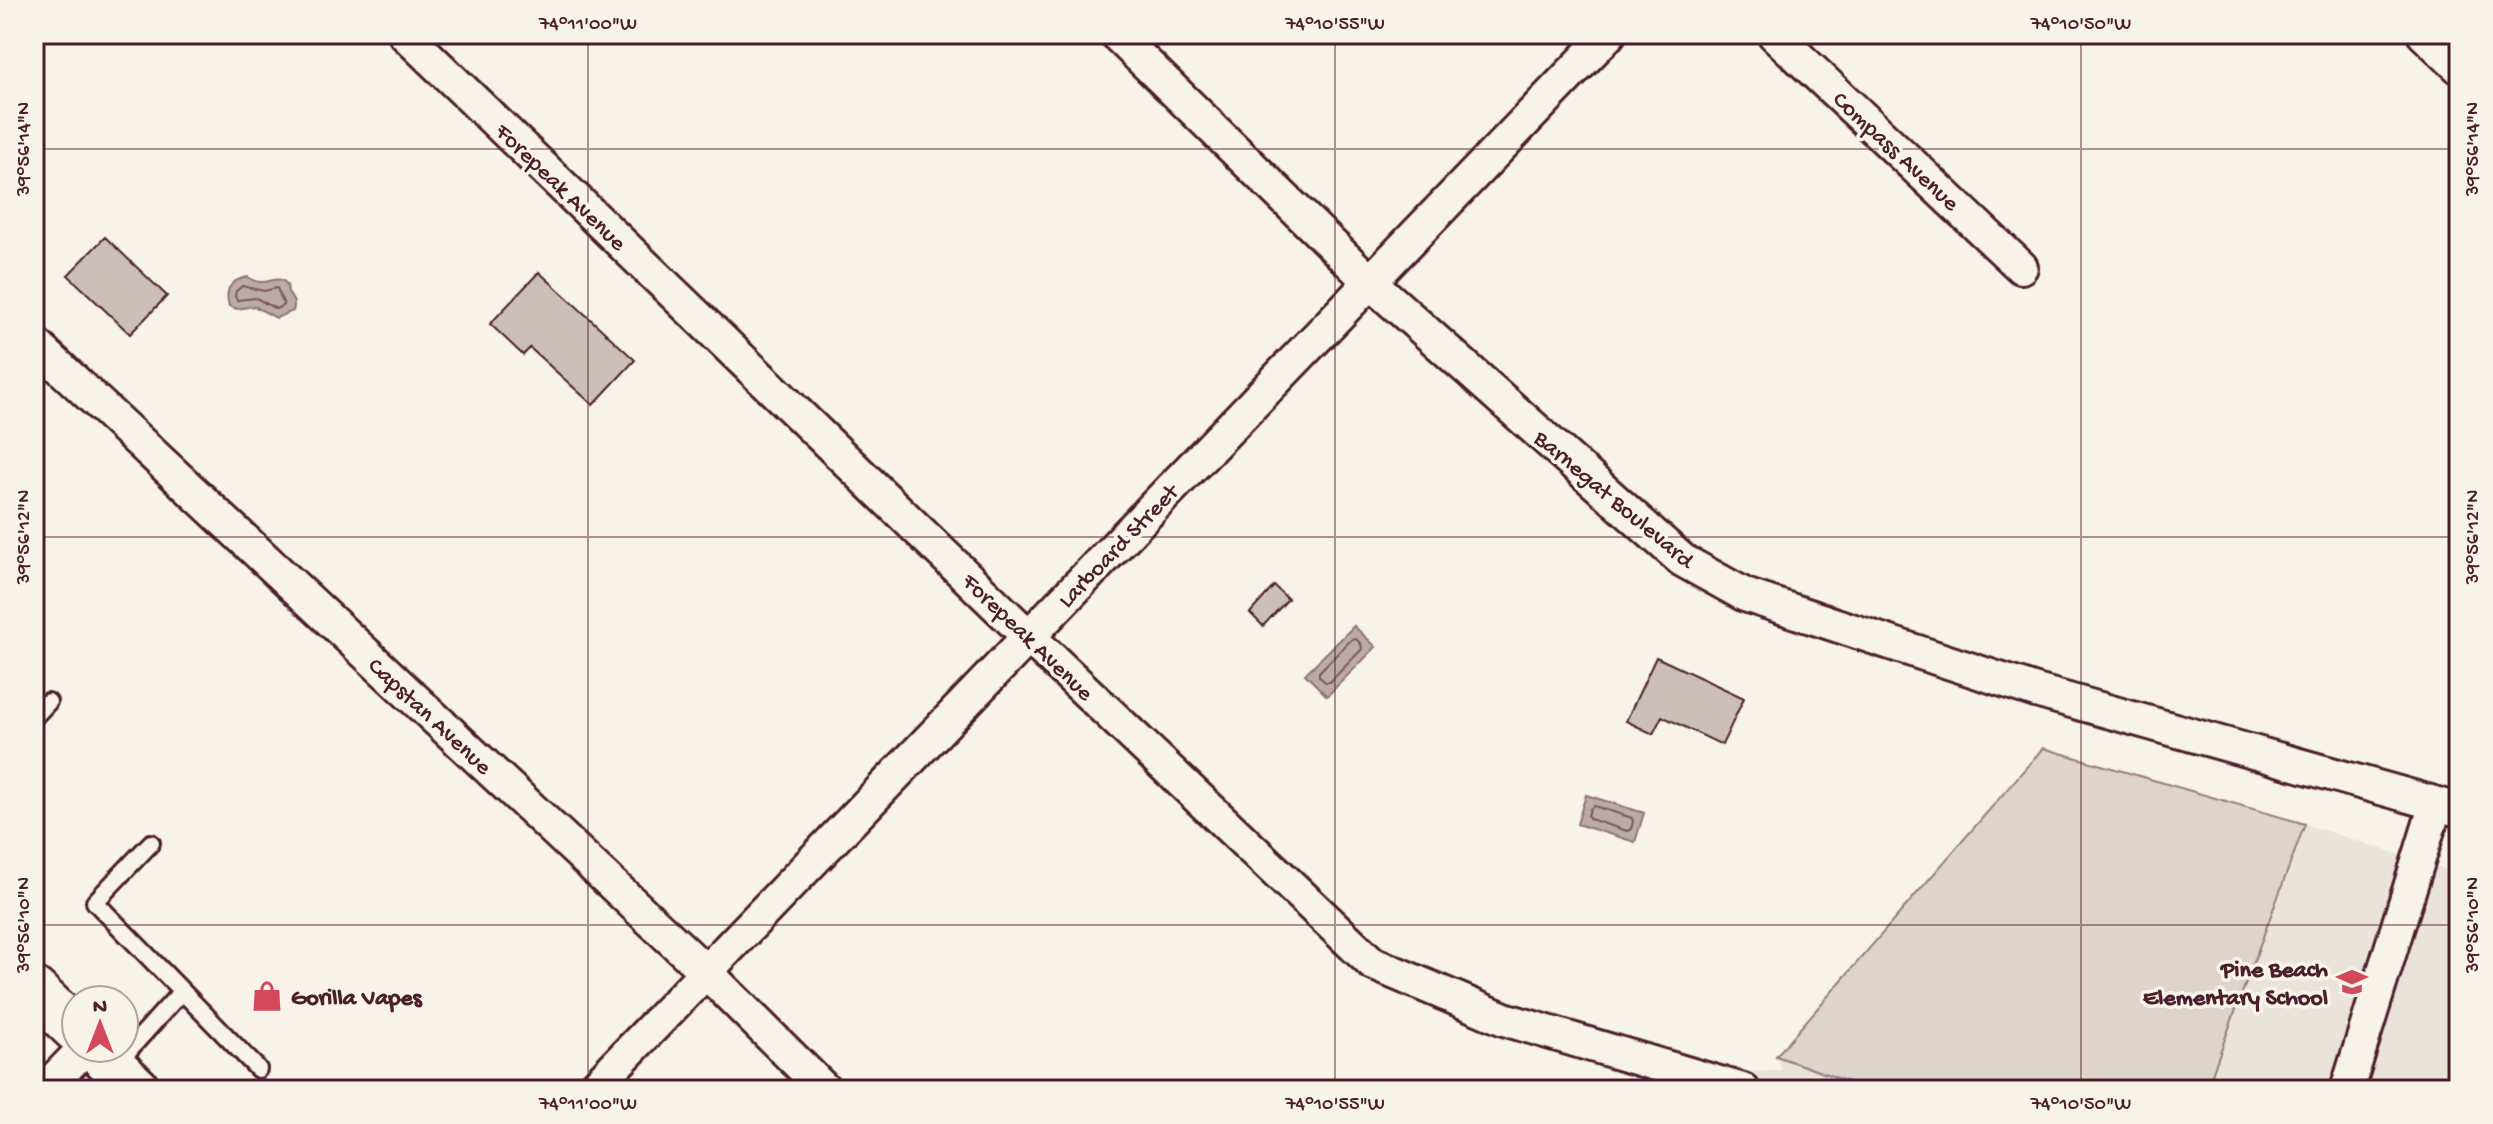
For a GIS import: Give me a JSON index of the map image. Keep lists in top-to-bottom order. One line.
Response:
{"streets":{"street":["Compass Avenue","Forepeak Avenue","Barnegat Boulevard","Larboard Street","Capstan Avenue"]},"crossings":[["Forepeak Avenue","Larboard Street"],["Barnegat Boulevard","Larboard Street"],["Larboard Street","Capstan Avenue"]],"places":{"school or university":["Pine Beach Elementary School"],"shop":["Gorilla Vapes"]},"north":"top","coordinates":["74°11'00\"W","74°10'55\"W","74°10'50\"W","39°56'14\"N","39°56'12\"N","39°56'10\"N"]}
